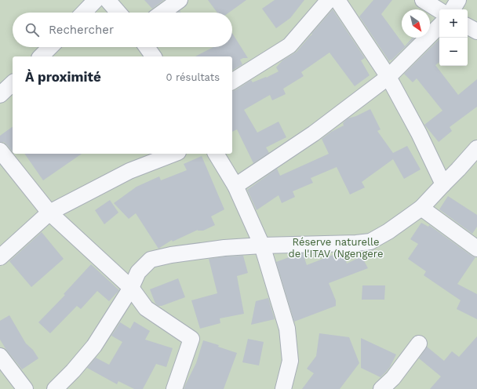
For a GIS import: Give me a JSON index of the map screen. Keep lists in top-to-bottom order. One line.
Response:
{"parks":["Réserve naturelle de l'ITAV (Ngengere"],"north":"bottom right","page":{"map_buttons":["+","−"],"search":"Rechercher","heading":["À proximité","0 résultats"]}}
